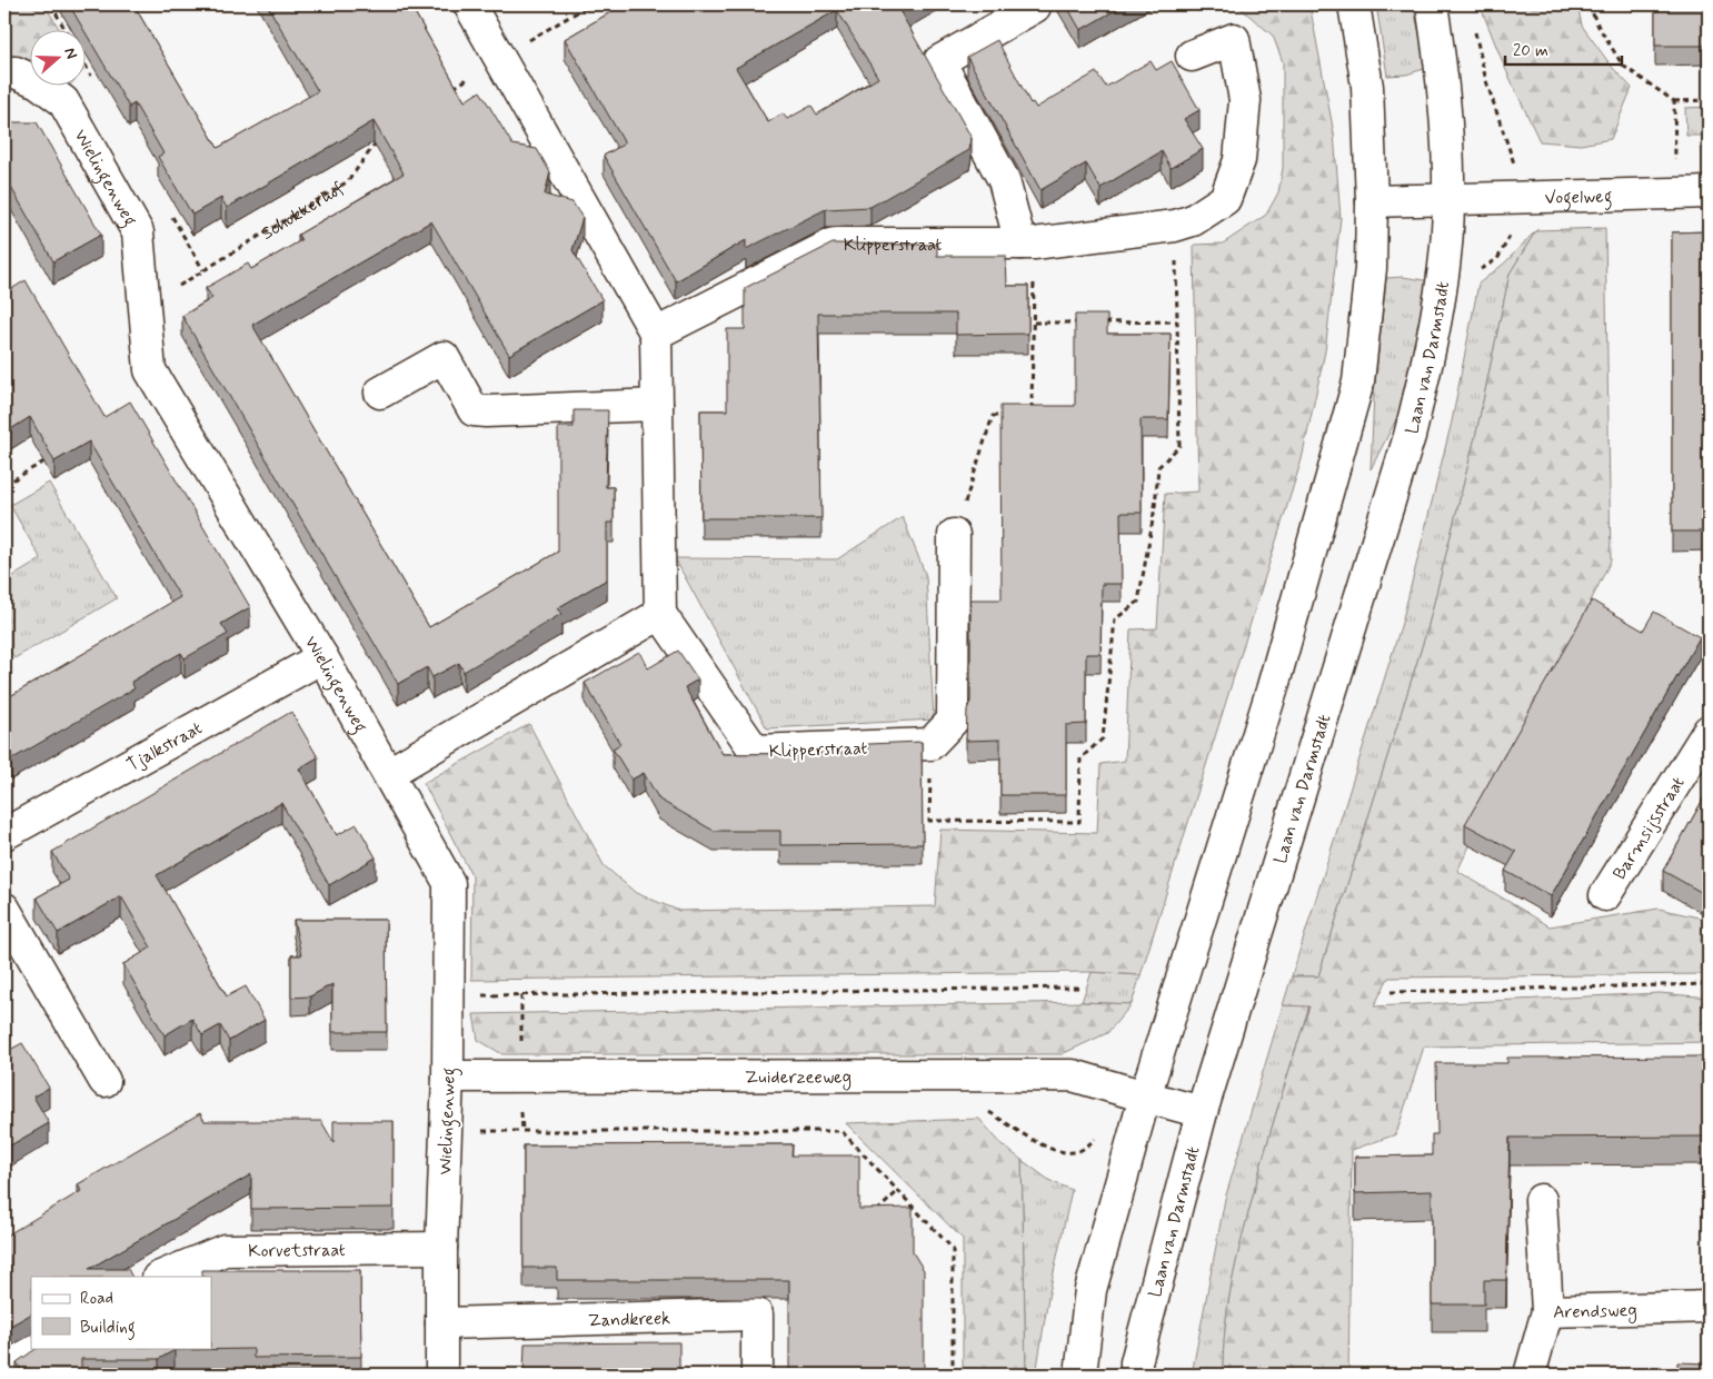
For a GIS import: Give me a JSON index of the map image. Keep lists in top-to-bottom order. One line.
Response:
{"streets":{"street":["Wielingenweg","Vogelweg","Klipperstraat","Laan van Darmstadt","Tjalkstraat","Barmsijsstraat","Zuiderzeeweg","Korvetstraat","Arendsweg","Zandkreek"],"path":["Schokkerhof"]},"crossings":[["Wielingenweg","Schokkerhof"],["Wielingenweg","Tjalkstraat"],["Wielingenweg","Zuiderzeeweg"],["Wielingenweg","Korvetstraat"],["Wielingenweg","Zandkreek"],["Vogelweg","Laan van Darmstadt"],["Laan van Darmstadt","Zuiderzeeweg"]],"legend":["Road","Building"],"scale_bar":"20 m","north":"right"}
